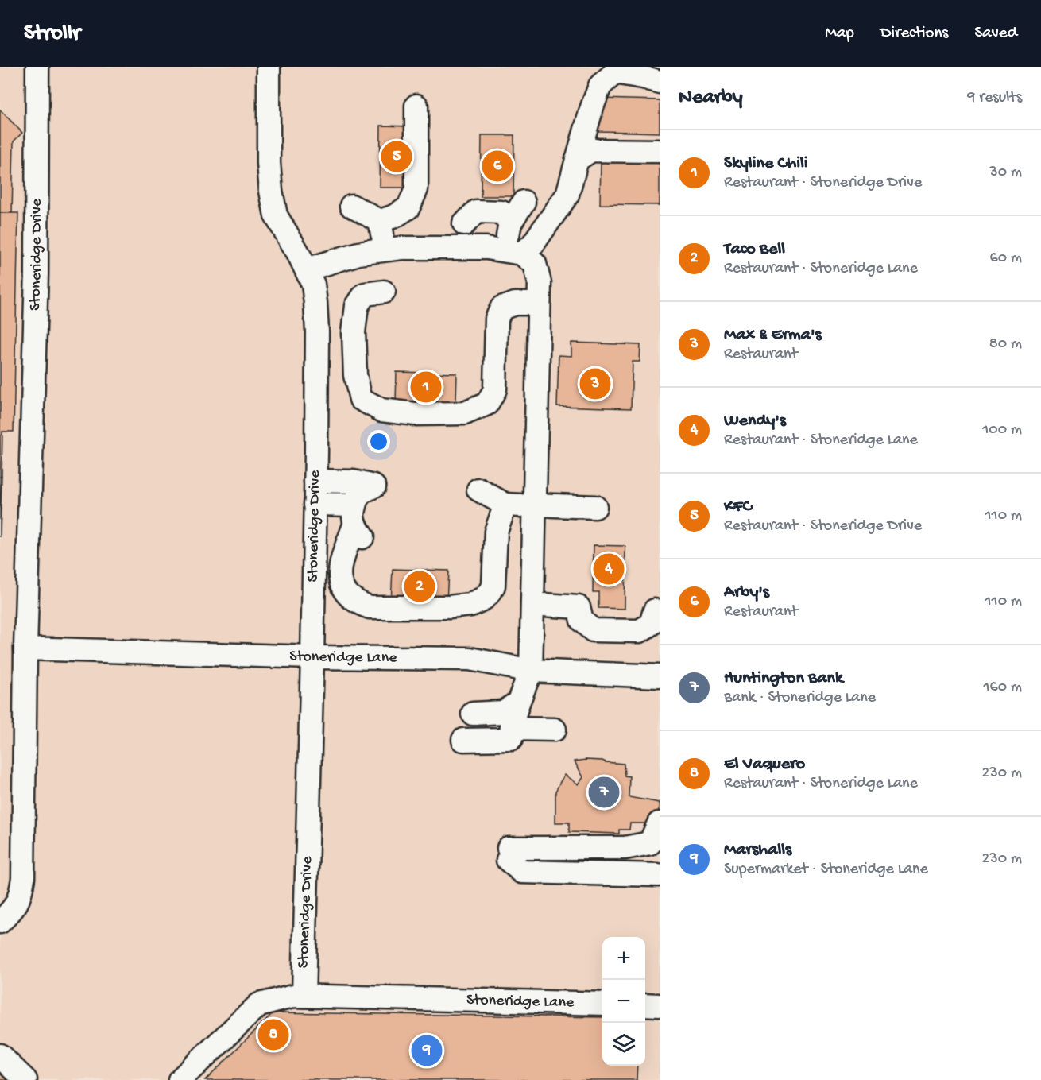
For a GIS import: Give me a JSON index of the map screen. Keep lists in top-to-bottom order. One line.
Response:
{"streets":{"street":["Stoneridge Drive","Stoneridge Lane"]},"crossings":[["Stoneridge Drive","Stoneridge Lane"]],"page":{"header":"Strollr","nav":["Map","Directions","Saved"],"heading":["Nearby","9 results"],"list":[{"mark":"1","name":"Skyline Chili","note":"Restaurant · Stoneridge Drive","value":"30 m"},{"mark":"2","name":"Taco Bell","note":"Restaurant · Stoneridge Lane","value":"60 m"},{"mark":"3","name":"Max & Erma's","note":"Restaurant","value":"80 m"},{"mark":"4","name":"Wendy's","note":"Restaurant · Stoneridge Lane","value":"100 m"},{"mark":"5","name":"KFC","note":"Restaurant · Stoneridge Drive","value":"110 m"},{"mark":"6","name":"Arby's","note":"Restaurant","value":"110 m"},{"mark":"7","name":"Huntington Bank","note":"Bank · Stoneridge Lane","value":"160 m"},{"mark":"8","name":"El Vaquero","note":"Restaurant · Stoneridge Lane","value":"230 m"},{"mark":"9","name":"Marshalls","note":"Supermarket · Stoneridge Lane","value":"230 m"}],"pins":["5","6","3","1","4","2","7","8","9"],"map_buttons":["+","−"]}}
